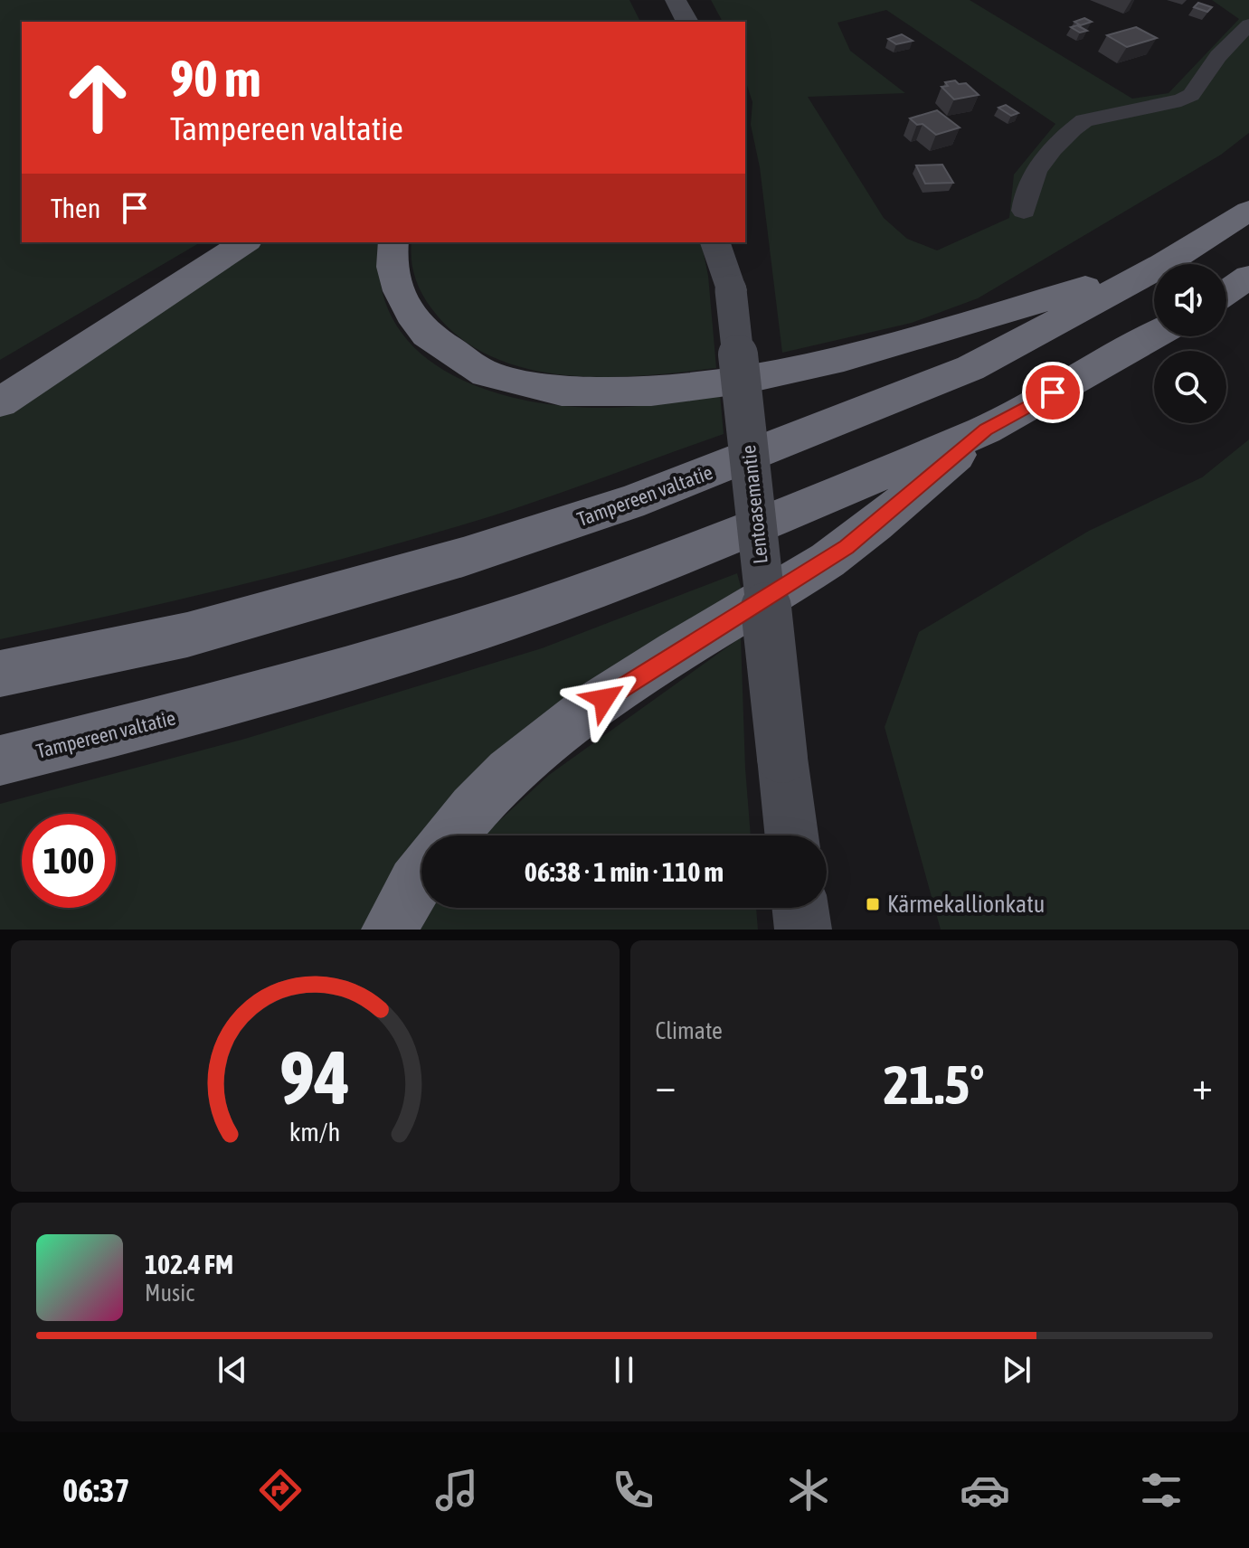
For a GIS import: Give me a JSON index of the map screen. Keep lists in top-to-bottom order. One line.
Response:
{"streets":{"highway":["Tampereen valtatie"],"main road":["Lentoasemantie"]},"places":{"transit":["Kärmekallionkatu"]},"page":{"turn":["90 m","Tampereen valtatie"],"then":"Then","limit":"100","trip":"06:38 · 1 min · 110 m","tile":"Climate","heat":["−","21.5°","+"],"song":["102.4 FM","Music"],"tabs":"06:37","gauge":["94","km/h"]}}
